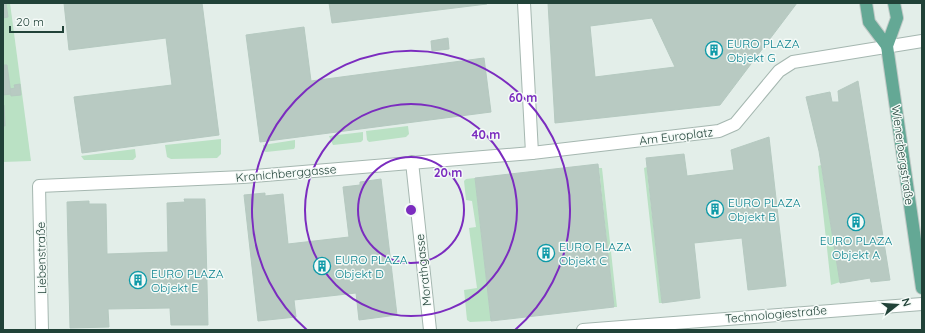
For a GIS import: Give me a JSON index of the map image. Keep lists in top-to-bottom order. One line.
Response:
{"streets":{"main road":["Wienerbergstraße"],"street":["Am Europlatz","Kranichberggasse","Liebenstraße","Morathgasse","Technologiestraße"]},"crossings":[["Am Europlatz","Wienerbergstraße"],["Am Europlatz","Kranichberggasse"],["Kranichberggasse","Liebenstraße"],["Kranichberggasse","Morathgasse"]],"places":{"building":["EURO PLAZA Objekt G","EURO PLAZA Objekt B","EURO PLAZA Objekt A","EURO PLAZA Objekt C","EURO PLAZA Objekt D","EURO PLAZA Objekt E"]},"scale_bar":"20 m","north":"right","rings":["60 m","40 m","20 m"]}
